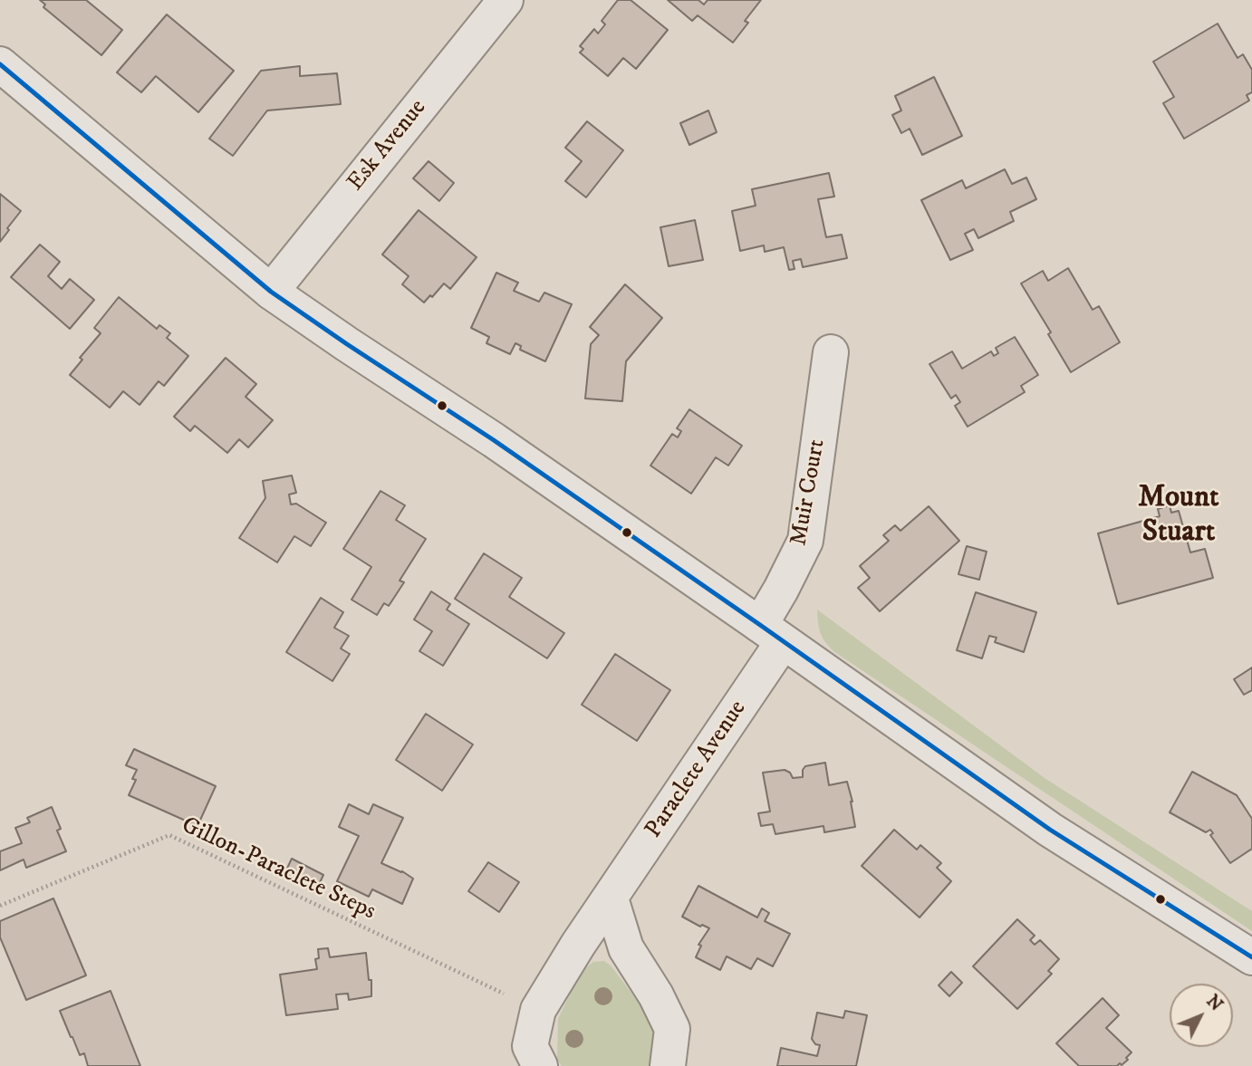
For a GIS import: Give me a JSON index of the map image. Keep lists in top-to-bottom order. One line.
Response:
{"streets":{"street":["Esk Avenue","Muir Court","Paraclete Avenue"],"path":["Gillon-Paraclete Steps"]},"crossings":[["Muir Court","Paraclete Avenue"],["Paraclete Avenue","Gillon-Paraclete Steps"]],"districts":["Mount Stuart"],"north":"top right"}
